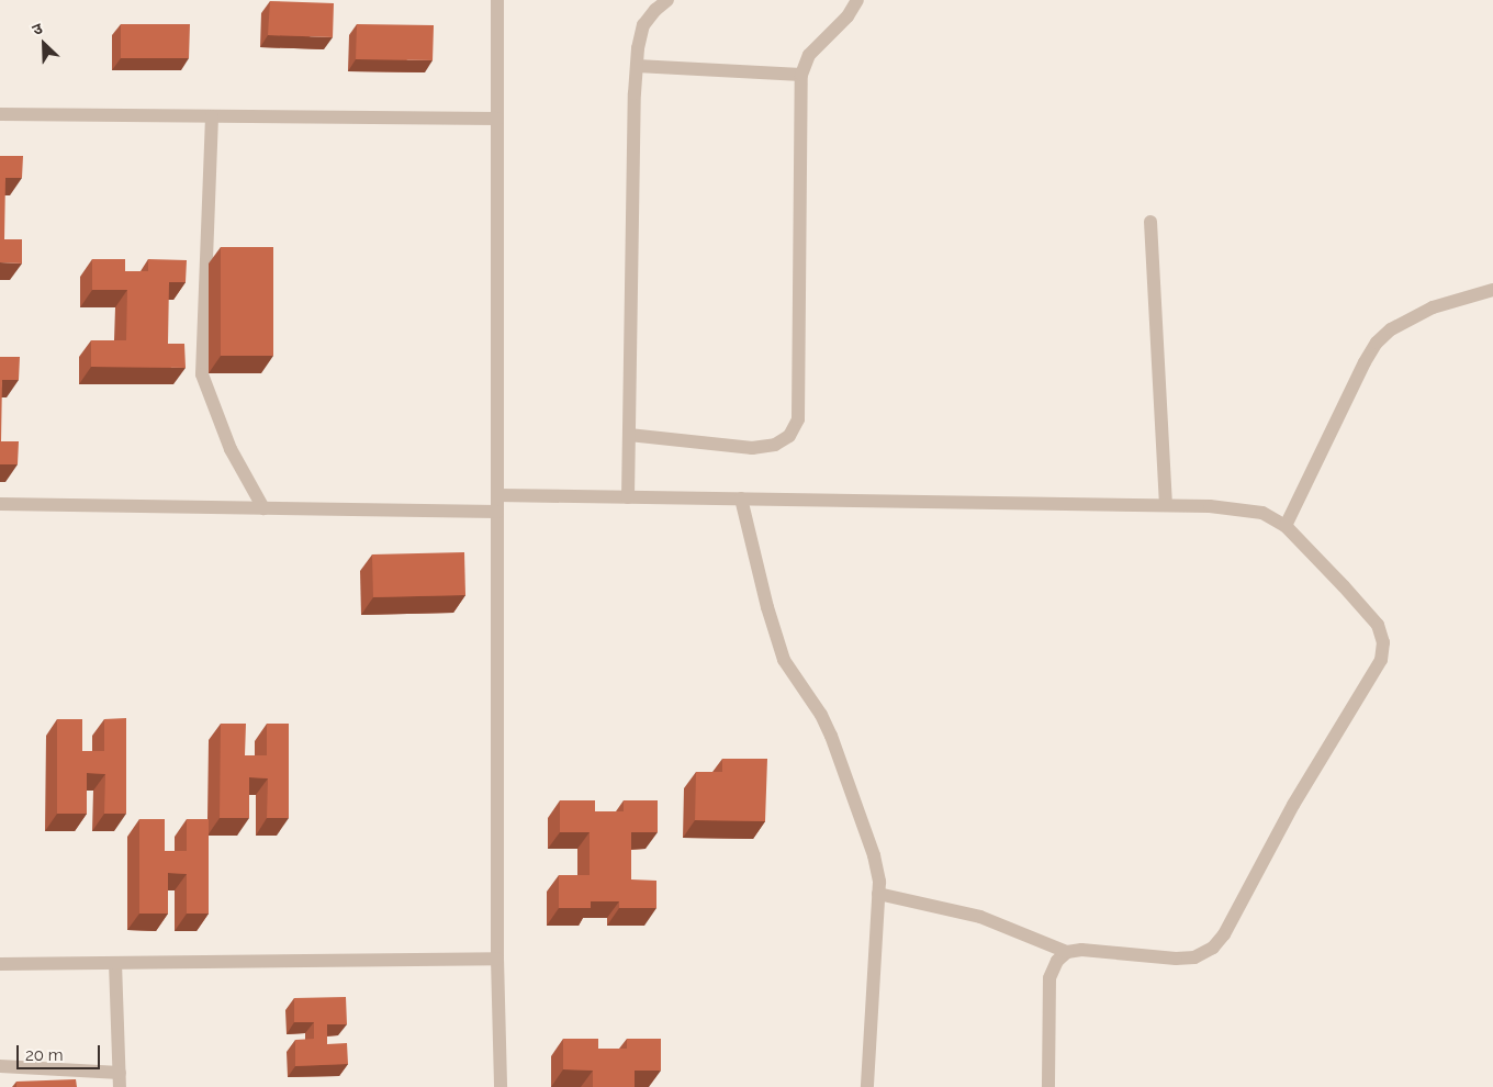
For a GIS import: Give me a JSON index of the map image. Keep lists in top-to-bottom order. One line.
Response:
{"scale_bar":"20 m","north":"top left"}
